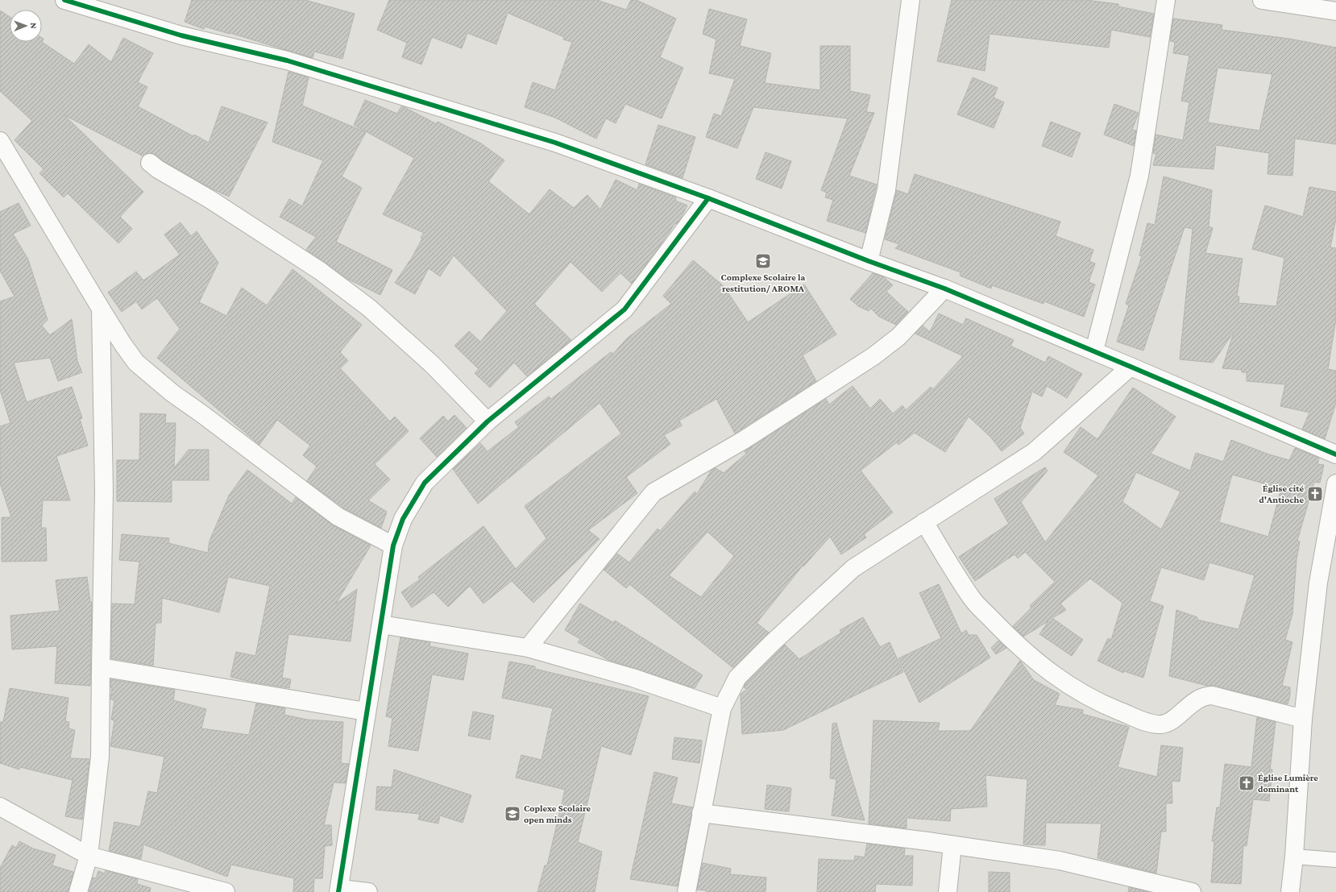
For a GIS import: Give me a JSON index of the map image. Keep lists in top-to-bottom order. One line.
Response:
{"places":{"school or university":["Complexe Scolaire la restitution/ AROMA","Coplexe Scolaire open minds"],"church":["Église cité d'Antioche","Église Lumière dominant"]},"north":"right"}
